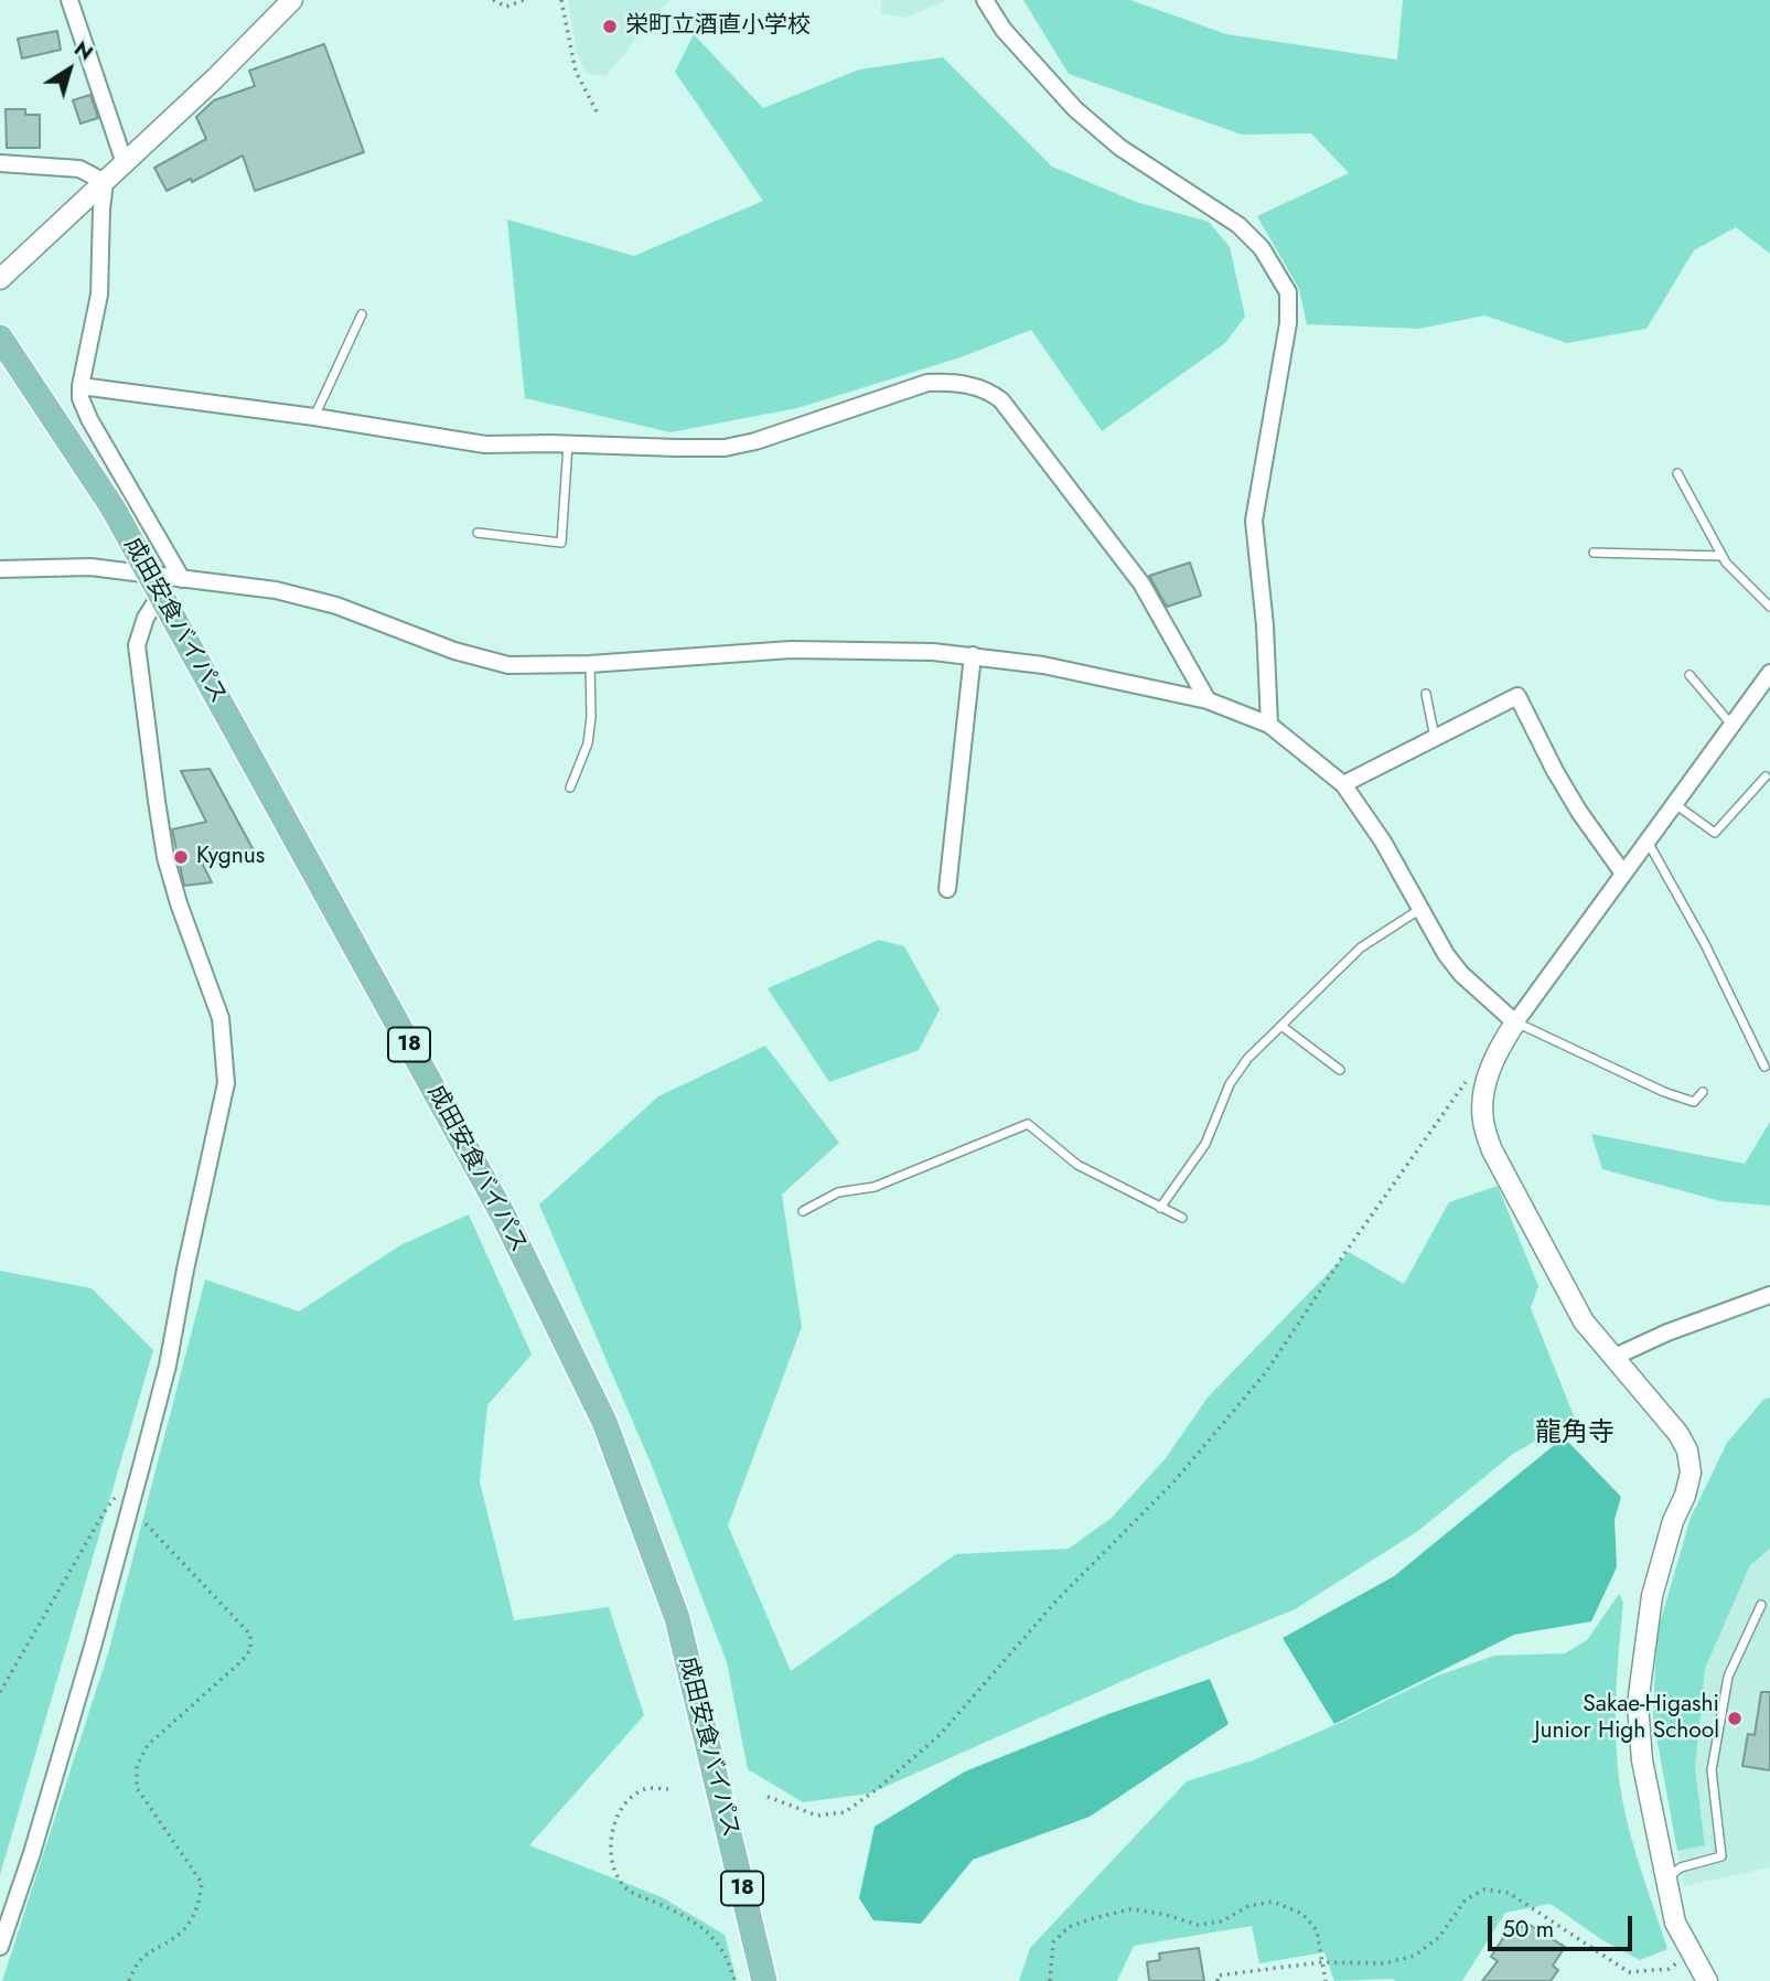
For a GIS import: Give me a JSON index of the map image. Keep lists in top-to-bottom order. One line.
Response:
{"streets":{"main road":["成田安食バイパス","18"]},"districts":["龍角寺"],"places":["栄町立酒直小学校","Kygnus","Sakae-Higashi Junior High School"],"scale_bar":"50 m","north":"top right"}
